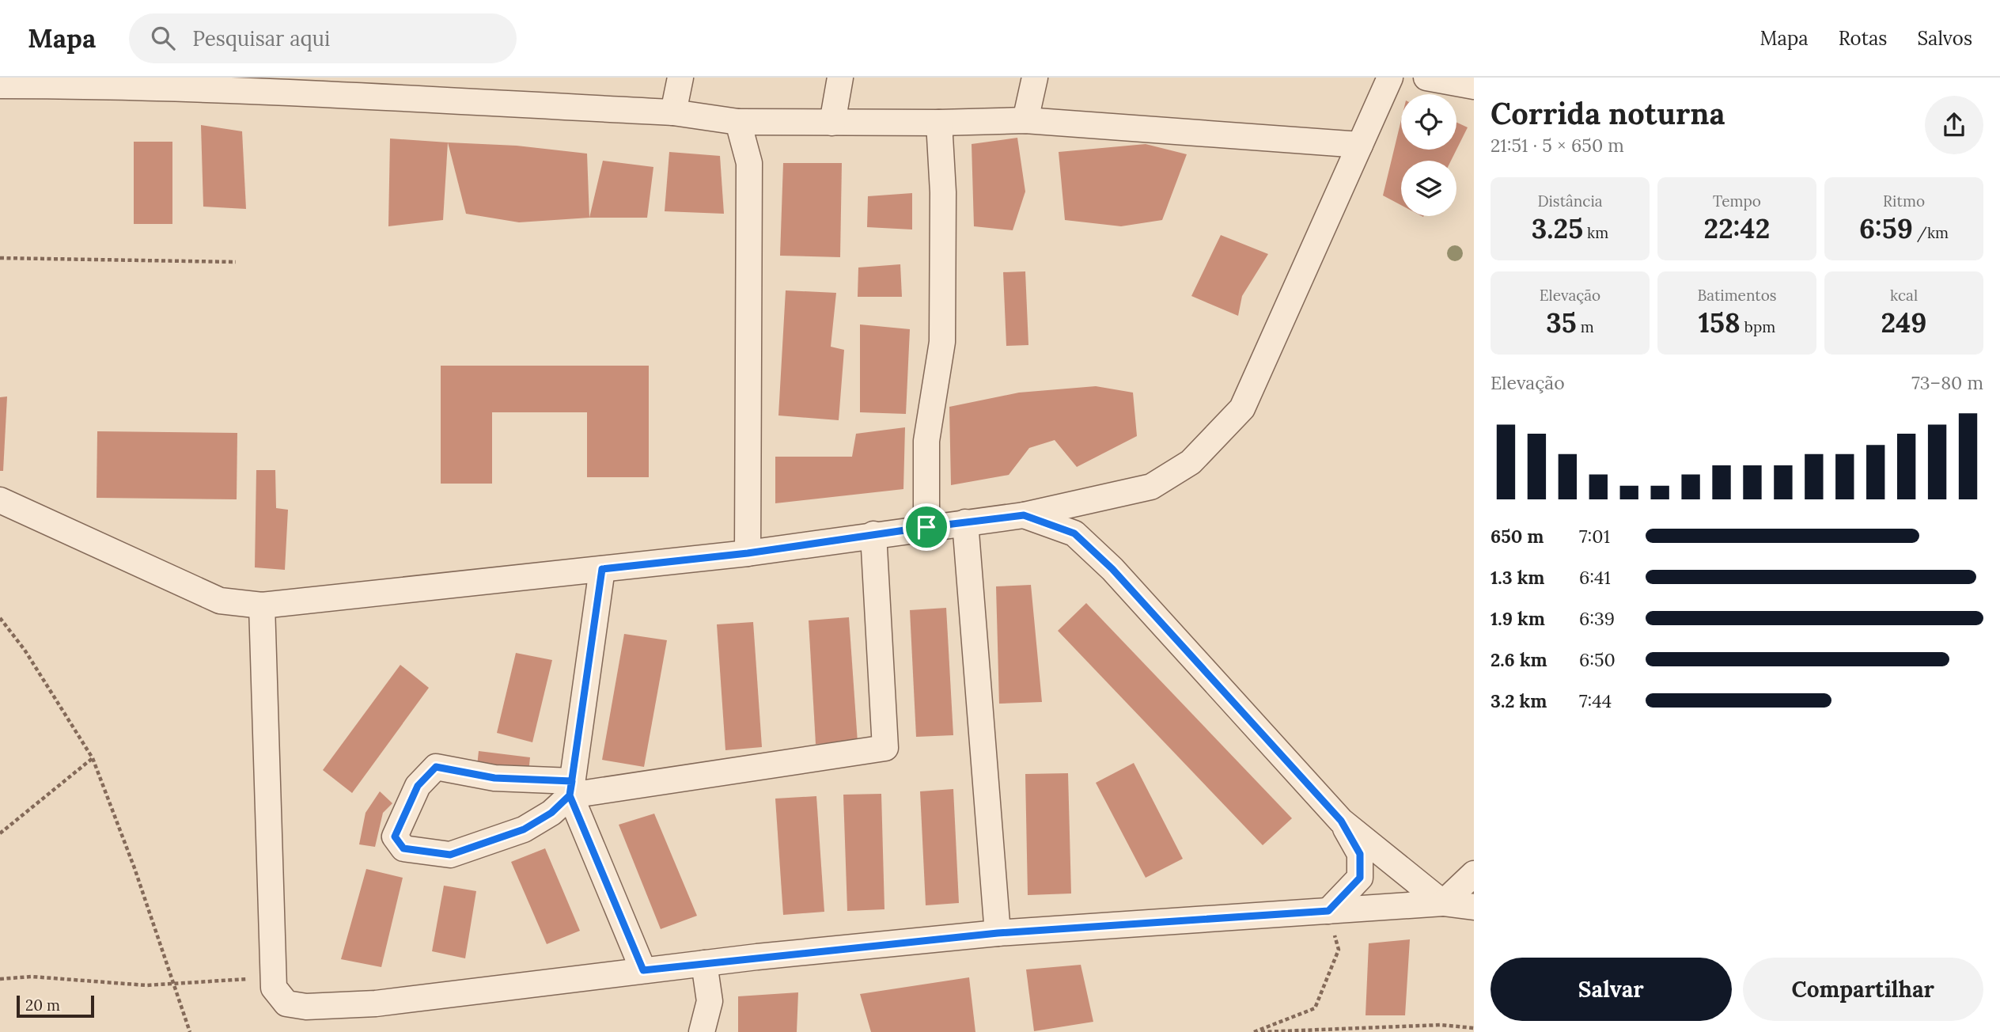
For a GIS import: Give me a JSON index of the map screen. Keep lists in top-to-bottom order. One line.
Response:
{"scale_bar":"20 m","page":{"header":"Mapa","search":"Pesquisar aqui","nav":["Mapa","Rotas","Salvos"],"heading":["Corrida noturna","21:51 · 5 × 650 m"],"stats":[["Distância","3.25 km"],["Tempo","22:42"],["Ritmo","6:59 /km"],["Elevação","35 m"],["Batimentos","158 bpm"],["kcal","249"]],"chart":["Elevação","73–80 m"],"list":[{"name":"650 m","note":"7:01"},{"name":"1.3 km","note":"6:41"},{"name":"1.9 km","note":"6:39"},{"name":"2.6 km","note":"6:50"},{"name":"3.2 km","note":"7:44"}],"buttons":["Salvar","Compartilhar"],"scale":"20 m"}}
